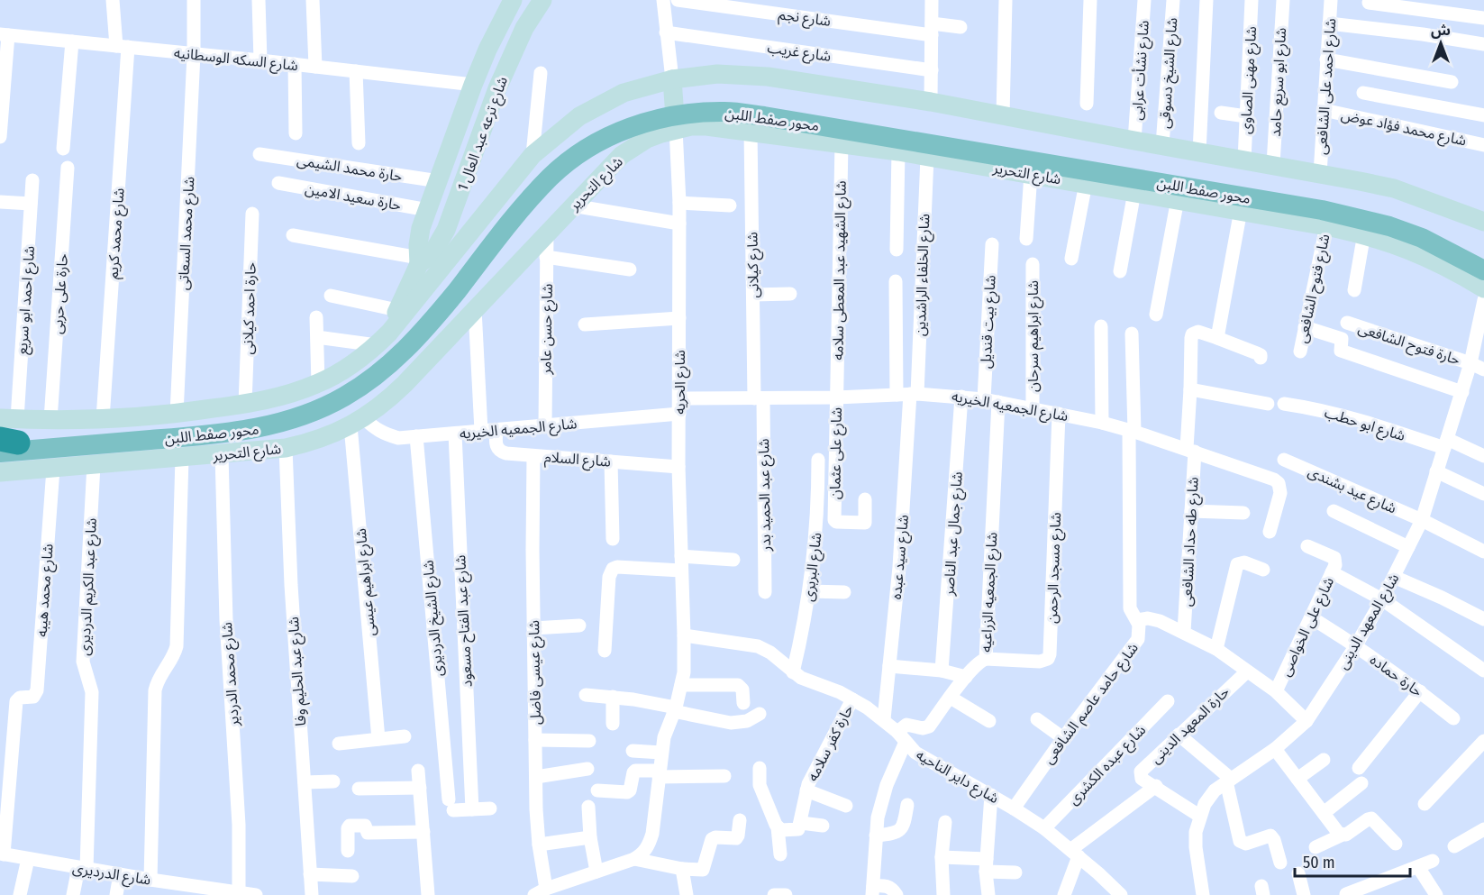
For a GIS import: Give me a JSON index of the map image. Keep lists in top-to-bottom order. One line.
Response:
{"streets":{"main road":["محور صفط اللبن"],"street":["شارع نجم","شارع غريب","شارع السكه الوسطانيه","شارع نشأت عرابى","شارع الشيخ دسوقى","شارع مهنى الصاوى","شارع ابو سريع حامد","شارع احمد على الشافعى","شارع محمد فؤاد عوض","شارع ترعه عبد العال 1","حارة محمد الشيمى","شارع التحرير","حارة سعيد الامين","شارع محمد كريم","شارع محمد السعاتى","شارع كيلانى","شارع الشهيد عبد المعطى سلامه","شارع الخلفاء الراشدين","شارع فتوح الشافعى","حارة على حربى","شارع احمد ابو سريع","حارة احمد كيلانى","شارع بيت قنديل","شارع حسن عامر","شارع ابراهيم سرحان","حارة فتوح الشافعى","شارع الحريه","شارع الجمعيه الخيريه","شارع ابو حطب","شارع على عثمان","شارع السلام","شارع عيد بشندى","شارع عبد الحميد بدر","شارع جمال عبد الناصر","شارع طه حداد الشافعى","شارع سيد عبده","شارع البربرى","شارع مسجد الرحمن","شارع ابراهيم عيسى","شارع عبد الكريم الدرديرى","شارع محمد هيبه","شارع الجمعيه الزراعيه","شارع الشيخ الدرديرى","شارع عبد الفتاح مسعود","شارع المعهد الدينى","شارع على الخواصى","شارع عبد الحليم وفا","شارع عيسى فاضل","شارع محمد الدردير","حارة حماده","شارع حامد عاصم الشافعى","حارة المعهد الدينى","حارة كفر سلامه","شارع عبده الكشرى","شارع داير الناحيه","شارع الدرديرى"]},"crossings":[["شارع السكه الوسطانيه","شارع ترعه عبد العال 1"],["شارع السكه الوسطانيه","شارع محمد كريم"],["شارع السكه الوسطانيه","شارع محمد السعاتى"],["شارع احمد على الشافعى","شارع محمد فؤاد عوض"],["محور صفط اللبن","شارع احمد ابو سريع"],["شارع ترعه عبد العال 1","حارة محمد الشيمى"],["شارع ترعه عبد العال 1","حارة سعيد الامين"],["شارع التحرير","شارع كيلانى"],["شارع التحرير","شارع الشهيد عبد المعطى سلامه"],["شارع التحرير","شارع الخلفاء الراشدين"],["شارع التحرير","شارع فتوح الشافعى"],["شارع التحرير","شارع حسن عامر"],["شارع التحرير","شارع الحريه"],["شارع التحرير","شارع الجمعيه الخيريه"],["شارع التحرير","شارع ابراهيم عيسى"],["شارع التحرير","شارع عبد الكريم الدرديرى"],["شارع التحرير","شارع محمد هيبه"],["شارع التحرير","شارع عبد الحليم وفا"],["شارع التحرير","شارع محمد الدردير"],["شارع كيلانى","شارع الجمعيه الخيريه"],["شارع كيلانى","شارع عبد الحميد بدر"],["شارع الشهيد عبد المعطى سلامه","شارع الجمعيه الخيريه"],["شارع الشهيد عبد المعطى سلامه","شارع على عثمان"],["شارع الخلفاء الراشدين","شارع الجمعيه الخيريه"],["شارع الخلفاء الراشدين","شارع سيد عبده"],["شارع بيت قنديل","شارع الجمعيه الخيريه"],["شارع حسن عامر","شارع الجمعيه الخيريه"],["شارع ابراهيم سرحان","شارع الجمعيه الخيريه"],["حارة فتوح الشافعى","شارع المعهد الدينى"],["شارع الحريه","شارع الجمعيه الخيريه"],["شارع الحريه","شارع السلام"],["شارع الحريه","شارع داير الناحيه"],["شارع الجمعيه الخيريه","شارع على عثمان"],["شارع الجمعيه الخيريه","شارع السلام"],["شارع الجمعيه الخيريه","شارع عبد الحميد بدر"],["شارع الجمعيه الخيريه","شارع جمال عبد الناصر"],["شارع الجمعيه الخيريه","شارع طه حداد الشافعى"],["شارع الجمعيه الخيريه","شارع سيد عبده"],["شارع الجمعيه الخيريه","شارع مسجد الرحمن"],["شارع الجمعيه الخيريه","شارع ابراهيم عيسى"],["شارع الجمعيه الخيريه","شارع الجمعيه الزراعيه"],["شارع الجمعيه الخيريه","شارع الشيخ الدرديرى"],["شارع الجمعيه الخيريه","شارع عبد الفتاح مسعود"],["شارع الجمعيه الخيريه","شارع حامد عاصم الشافعى"],["شارع ابو حطب","شارع المعهد الدينى"],["شارع السلام","شارع عيسى فاضل"],["شارع عيد بشندى","شارع المعهد الدينى"],["شارع سيد عبده","شارع داير الناحيه"],["شارع البربرى","شارع داير الناحيه"],["شارع مسجد الرحمن","شارع الجمعيه الزراعيه"],["شارع عبد الكريم الدرديرى","شارع الدرديرى"],["شارع محمد هيبه","شارع الدرديرى"],["شارع الجمعيه الزراعيه","شارع داير الناحيه"],["شارع الشيخ الدرديرى","شارع عبد الفتاح مسعود"],["شارع المعهد الدينى","حارة حماده"],["شارع المعهد الدينى","حارة المعهد الدينى"],["شارع على الخواصى","حارة حماده"],["شارع محمد الدردير","شارع الدرديرى"],["شارع حامد عاصم الشافعى","شارع داير الناحيه"],["حارة كفر سلامه","شارع داير الناحيه"],["شارع عبده الكشرى","شارع داير الناحيه"]],"scale_bar":"50 m","north":"top"}
